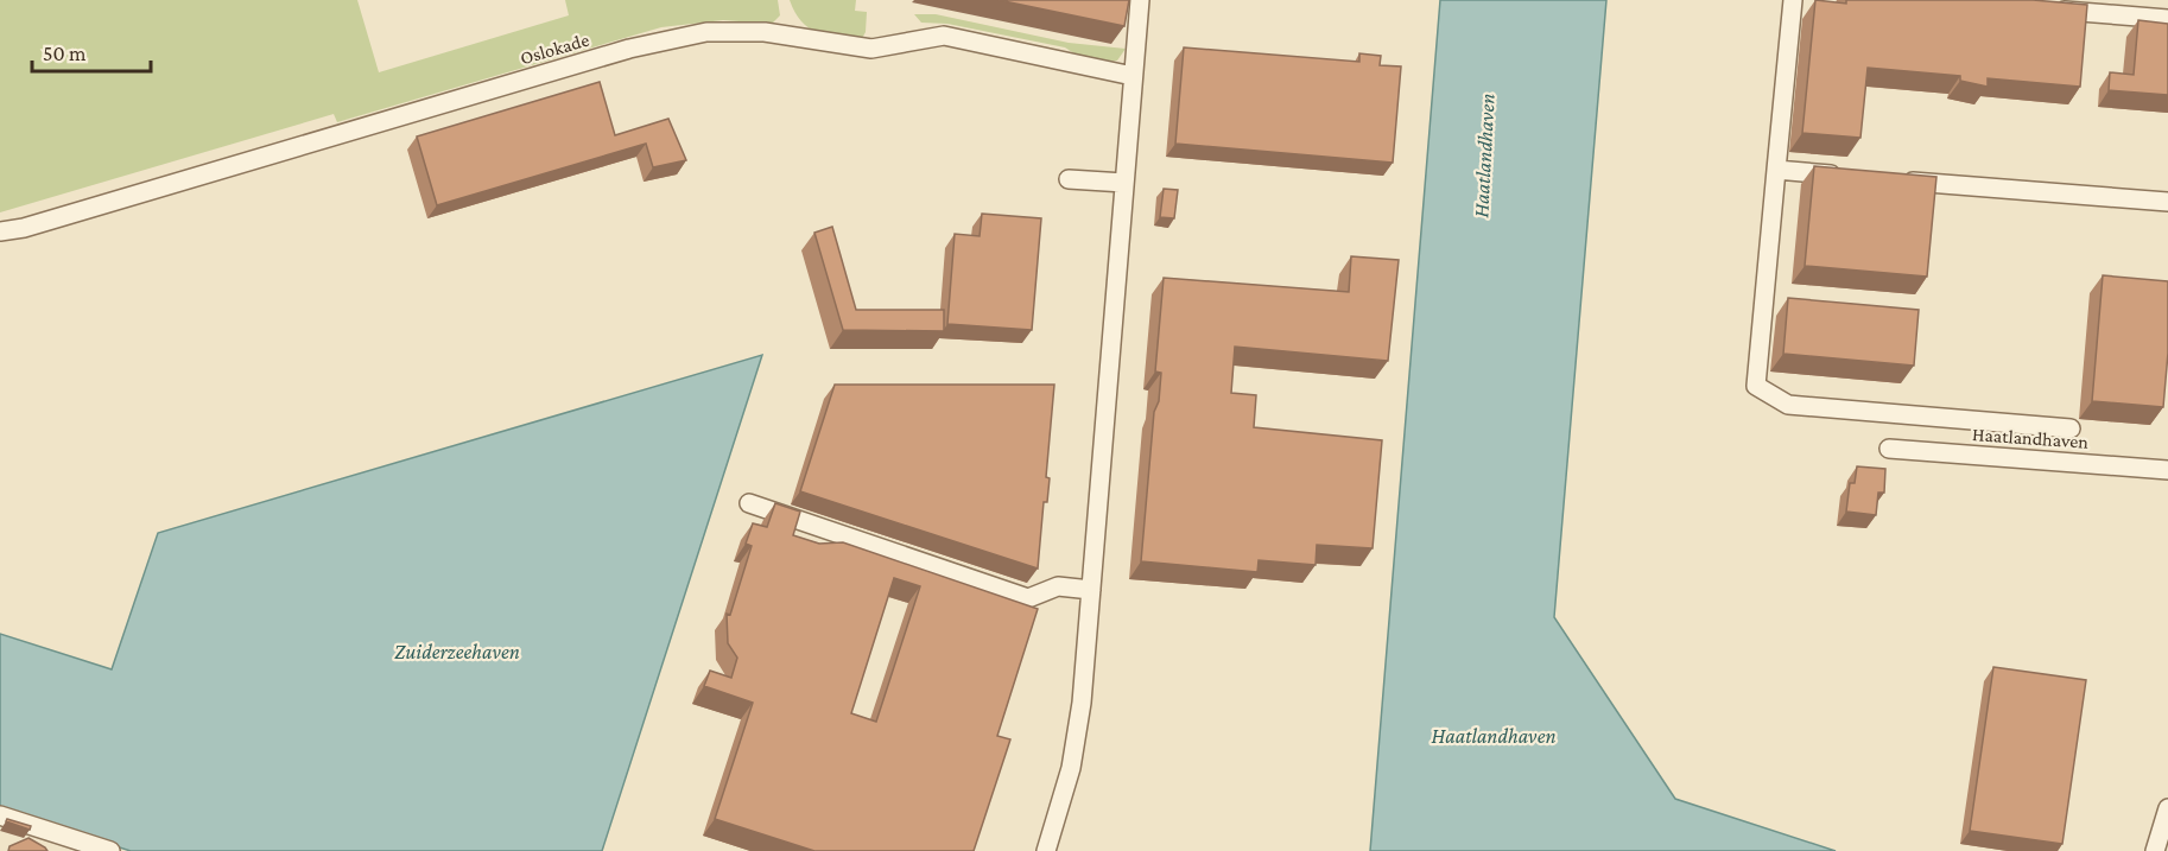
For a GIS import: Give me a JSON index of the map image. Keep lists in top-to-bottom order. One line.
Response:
{"streets":{"street":["Oslokade","Haatlandhaven"]},"water":["Haatlandhaven","Zuiderzeehaven"],"scale_bar":"50 m"}
